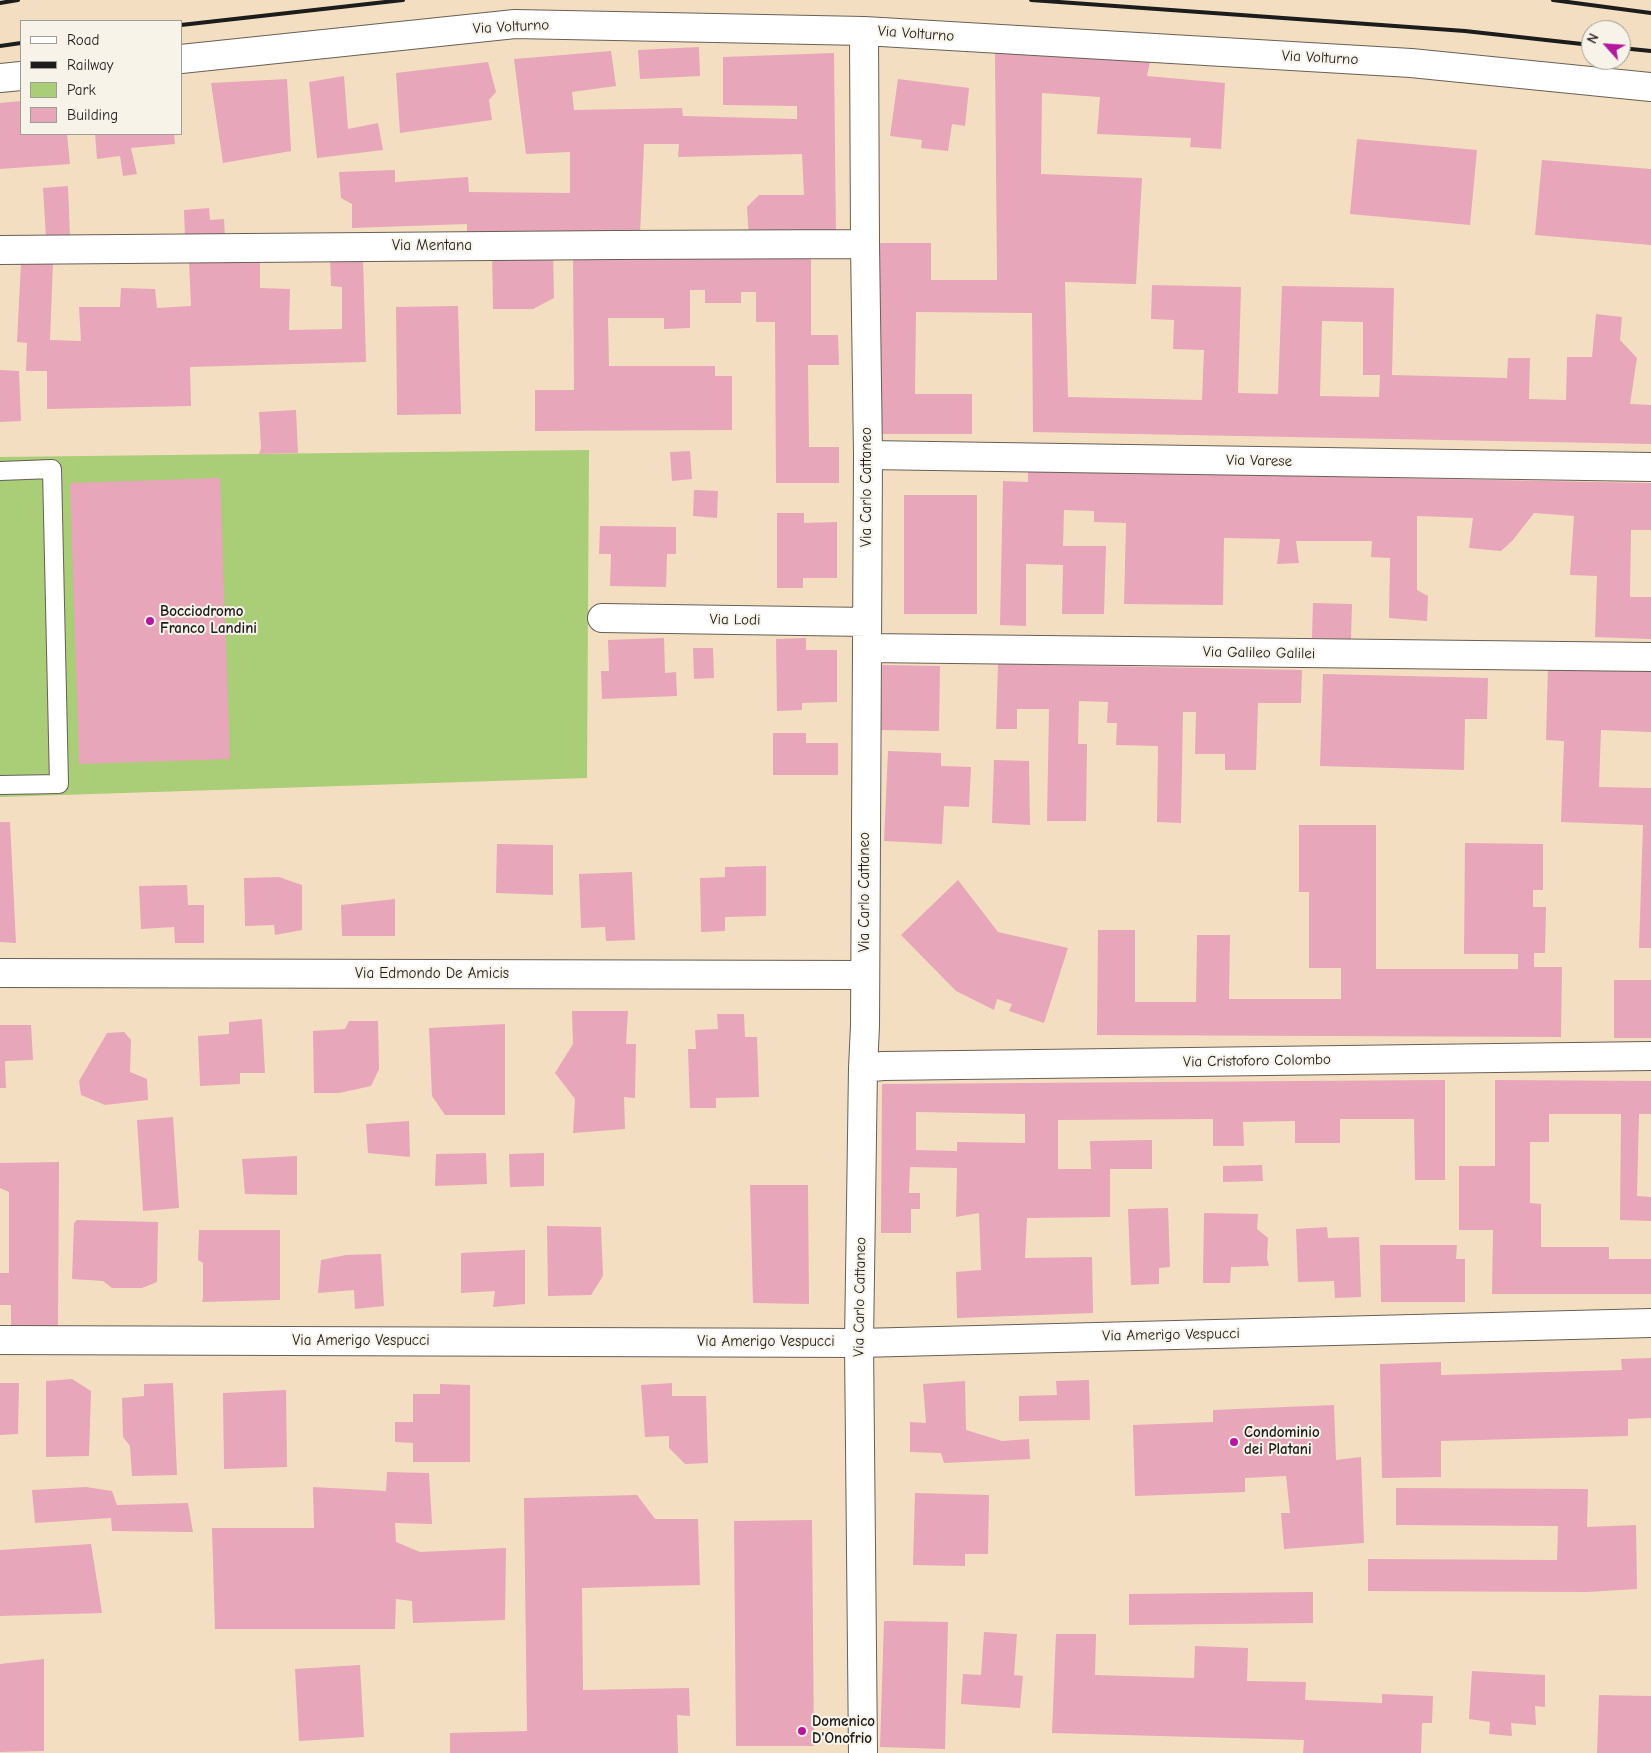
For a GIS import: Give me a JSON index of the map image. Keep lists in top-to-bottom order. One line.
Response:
{"streets":{"street":["Via Volturno","Via Mentana","Via Varese","Via Carlo Cattaneo","Via Lodi","Via Galileo Galilei","Via Edmondo De Amicis","Via Cristoforo Colombo","Via Amerigo Vespucci"]},"crossings":[["Via Volturno","Via Carlo Cattaneo"],["Via Mentana","Via Carlo Cattaneo"],["Via Varese","Via Carlo Cattaneo"],["Via Carlo Cattaneo","Via Lodi"],["Via Carlo Cattaneo","Via Galileo Galilei"],["Via Carlo Cattaneo","Via Edmondo De Amicis"],["Via Carlo Cattaneo","Via Cristoforo Colombo"],["Via Carlo Cattaneo","Via Amerigo Vespucci"],["Via Lodi","Via Galileo Galilei"]],"places":["Bocciodromo Franco Landini","Condominio dei Platani","Domenico D'Onofrio"],"legend":["Road","Railway","Park","Building"],"north":"top left"}
